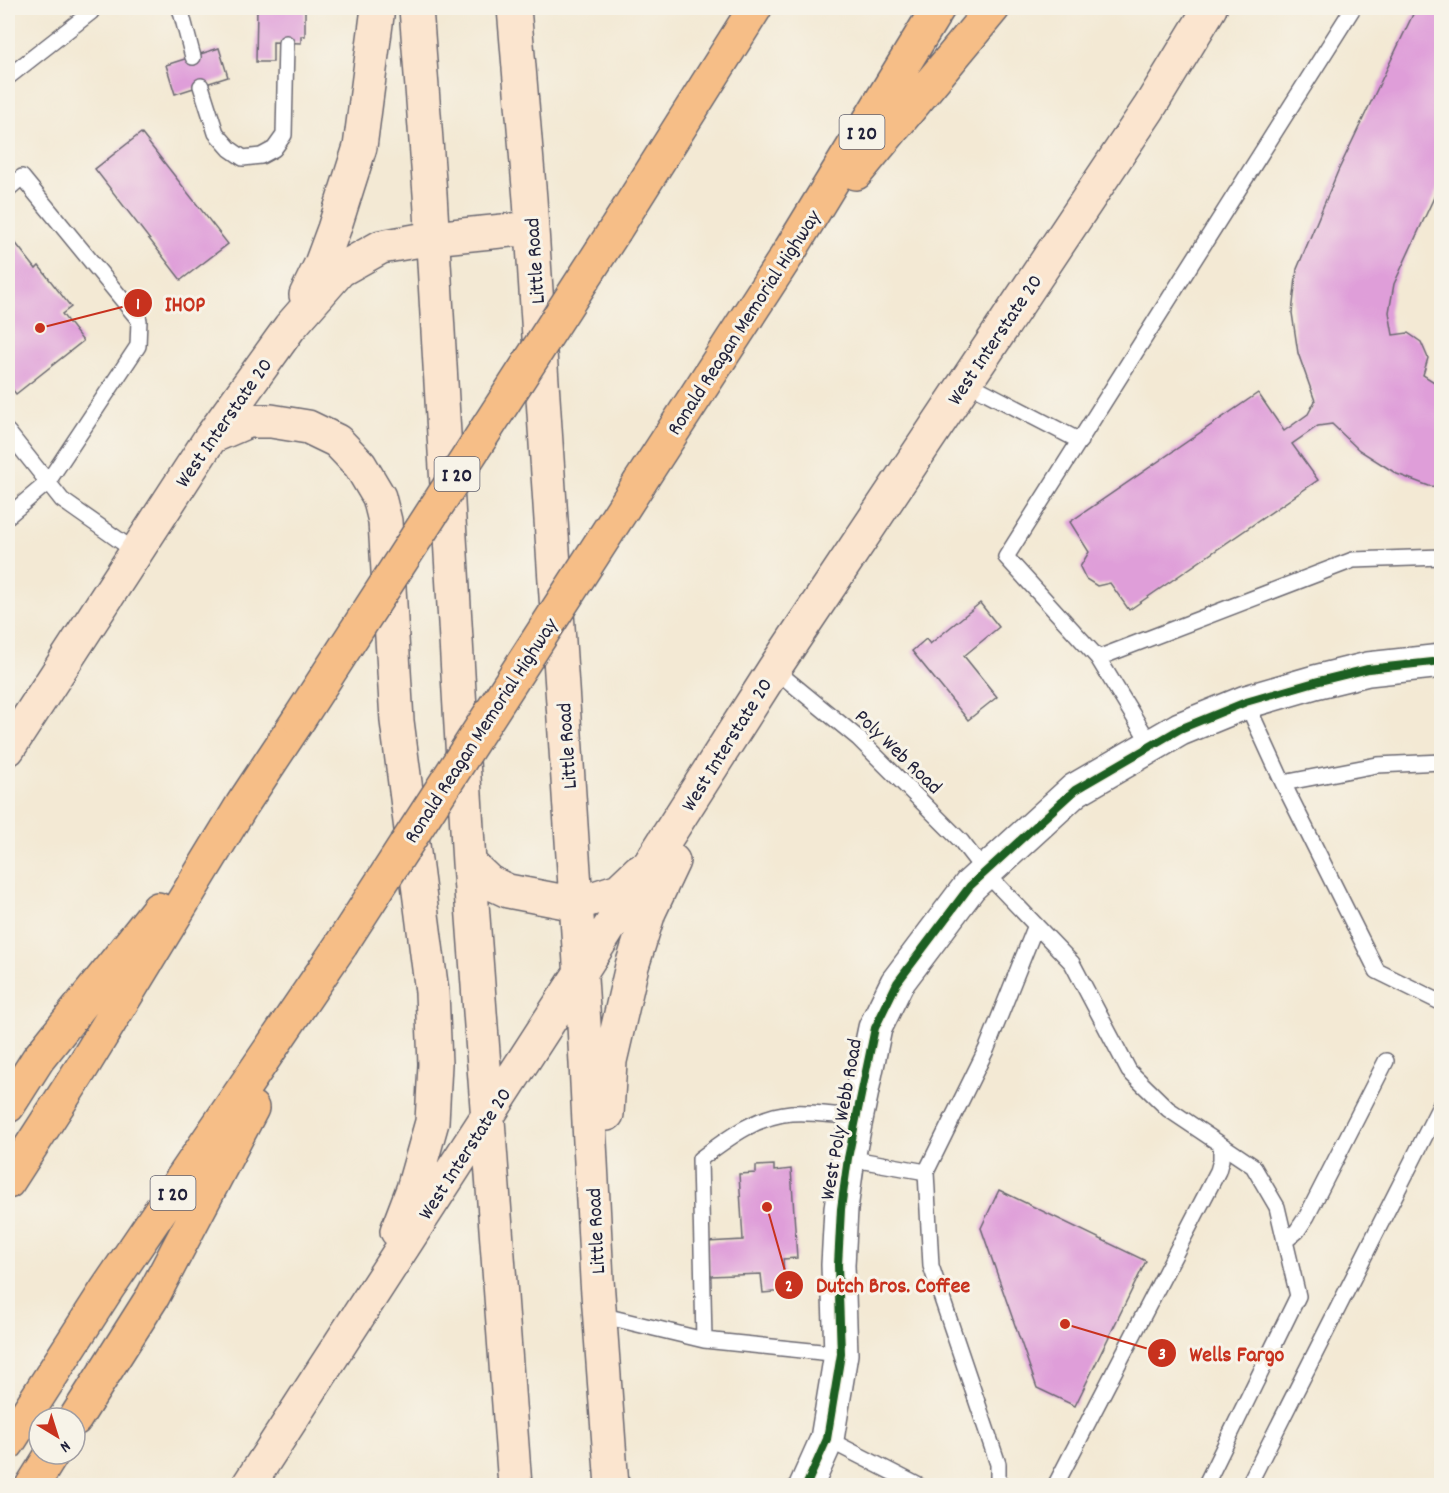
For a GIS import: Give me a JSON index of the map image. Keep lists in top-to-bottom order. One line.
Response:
{"streets":{"highway":["I 20","Ronald Reagan Memorial Highway"],"main road":["Little Road","West Interstate 20"],"street":["West Poly Webb Road"],"lane":["Poly Web Road"]},"crossings":[["Little Road","West Interstate 20"],["West Interstate 20","Poly Web Road"],["Poly Web Road","West Poly Webb Road"]],"places":["IHOP","Dutch Bros. Coffee","Wells Fargo"],"north":"bottom right"}
